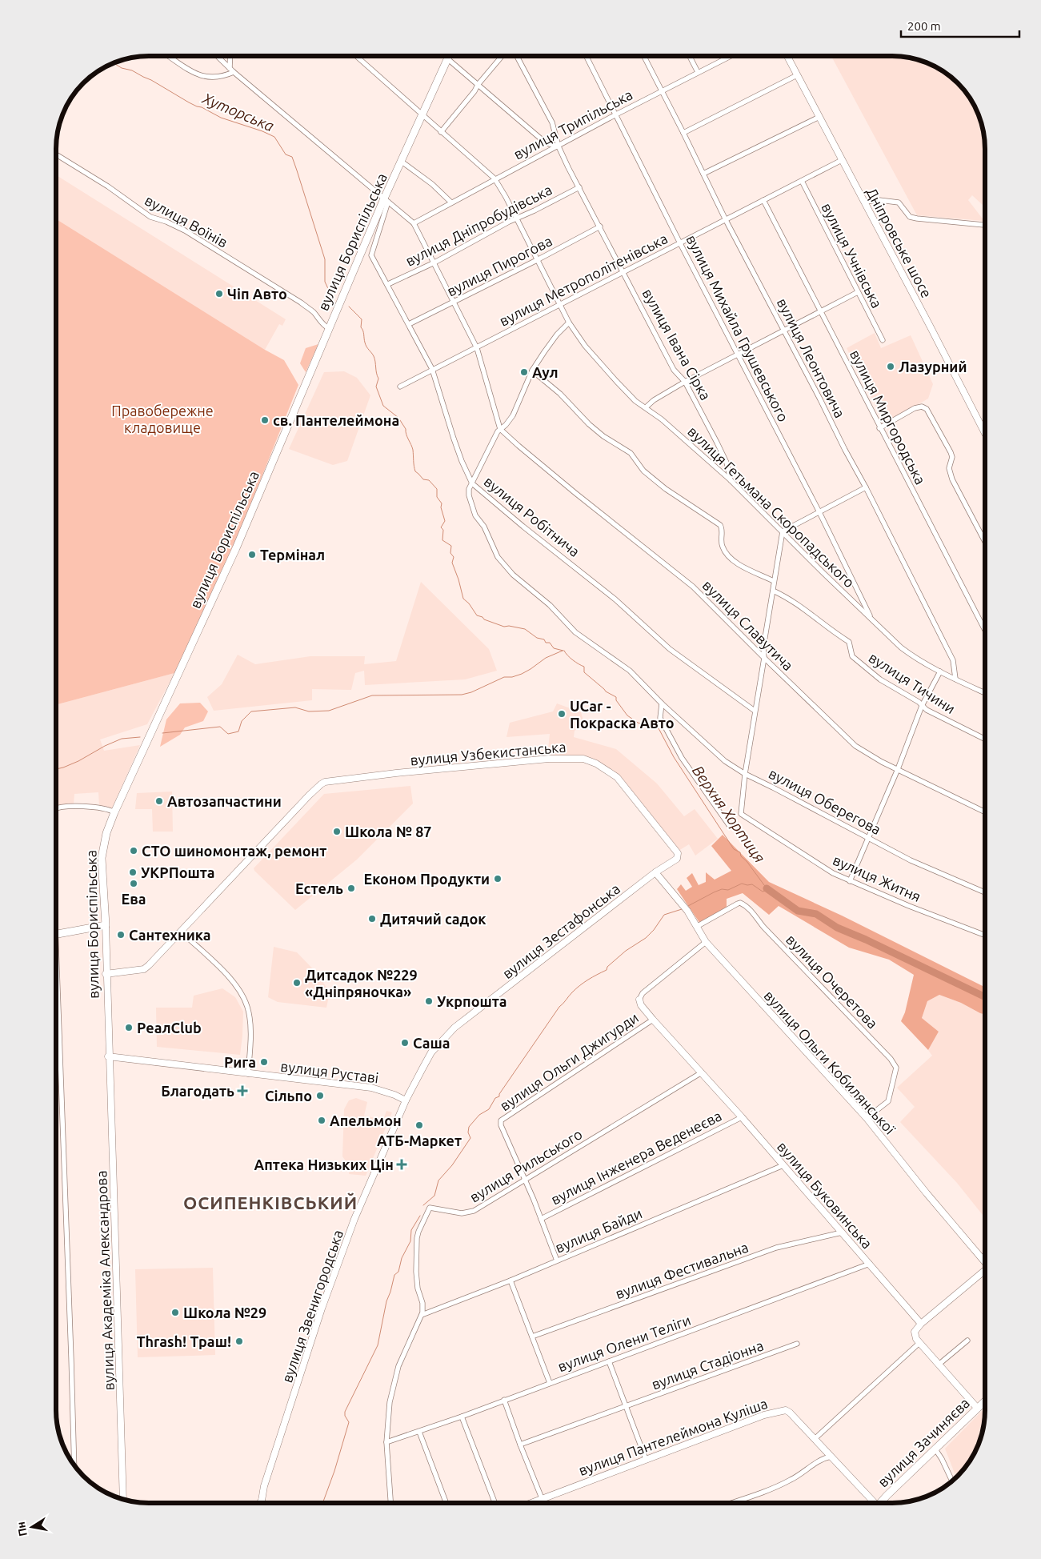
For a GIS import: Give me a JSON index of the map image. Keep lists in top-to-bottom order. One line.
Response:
{"streets":{"main road":["вулиця Бориспільська","вулиця Зачиняєва"],"street":["вулиця Трипільська","вулиця Воїнів","вулиця Дніпробудівська","Дніпровське шосе","вулиця Учнівська","вулиця Пирогова","вулиця Метрополітенівська","вулиця Михайла Грушевського","вулиця Івана Сірка","вулиця Леонтовича","вулиця Миргородська","вулиця Гетьмана Скоропадського","вулиця Робітнича","вулиця Славутича","вулиця Тичини","вулиця Узбекистанська","вулиця Оберегова","вулиця Житня","вулиця Зестафонська","вулиця Очеретова","вулиця Ольги Джигурди","вулиця Ольги Кобилянської","вулиця Руставі","вулиця Інженера Веденеєва","вулиця Рильського","вулиця Буковинська","вулиця Байди","вулиця Фестивальна","вулиця Академіка Александрова","вулиця Звенигородська","вулиця Олени Теліги","вулиця Стадіонна","вулиця Пантелеймона Куліша"]},"crossings":[["вулиця Трипільська","вулиця Михайла Грушевського"],["вулиця Трипільська","вулиця Івана Сірка"],["вулиця Трипільська","вулиця Леонтовича"],["вулиця Трипільська","вулиця Гетьмана Скоропадського"],["вулиця Воїнів","вулиця Бориспільська"],["вулиця Дніпробудівська","вулиця Івана Сірка"],["вулиця Дніпробудівська","вулиця Гетьмана Скоропадського"],["вулиця Бориспільська","вулиця Гетьмана Скоропадського"],["вулиця Бориспільська","вулиця Руставі"],["вулиця Бориспільська","вулиця Академіка Александрова"],["Дніпровське шосе","вулиця Метрополітенівська"],["вулиця Учнівська","вулиця Метрополітенівська"],["вулиця Пирогова","вулиця Івана Сірка"],["вулиця Пирогова","вулиця Гетьмана Скоропадського"],["вулиця Метрополітенівська","вулиця Михайла Грушевського"],["вулиця Метрополітенівська","вулиця Івана Сірка"],["вулиця Метрополітенівська","вулиця Леонтовича"],["вулиця Метрополітенівська","вулиця Миргородська"],["вулиця Метрополітенівська","вулиця Гетьмана Скоропадського"],["вулиця Михайла Грушевського","вулиця Гетьмана Скоропадського"],["вулиця Івана Сірка","вулиця Гетьмана Скоропадського"],["вулиця Леонтовича","вулиця Гетьмана Скоропадського"],["вулиця Робітнича","вулиця Оберегова"],["вулиця Узбекистанська","вулиця Зестафонська"],["вулиця Оберегова","вулиця Житня"],["вулиця Зестафонська","вулиця Ольги Кобилянської"],["вулиця Зестафонська","вулиця Руставі"],["вулиця Зестафонська","вулиця Звенигородська"],["вулиця Очеретова","вулиця Ольги Кобилянської"],["вулиця Ольги Джигурди","вулиця Рильського"],["вулиця Ольги Джигурди","вулиця Буковинська"],["вулиця Руставі","вулиця Академіка Александрова"],["вулиця Руставі","вулиця Звенигородська"],["вулиця Інженера Веденеєва","вулиця Буковинська"],["вулиця Рильського","вулиця Буковинська"],["вулиця Рильського","вулиця Байди"],["вулиця Буковинська","вулиця Байди"],["вулиця Буковинська","вулиця Фестивальна"],["вулиця Буковинська","вулиця Олени Теліги"]],"districts":["ОСИПЕНКІВСЬКИЙ"],"water":["Хуторська","Верхня Хортиця"],"parks":["Правобережне кладовище"],"places":{"other":["Чіп Авто","Лазурний","Аул","св. Пантелеймона","Термінал","UCar - Покраска Авто","Автозапчастини","Школа № 87","СТО шиномонтаж, ремонт","УКРПошта","Економ Продукти","Ева","Естель","Дитячий садок","Сантехника","Дитсадок №229 «Дніпряночка»","Укрпошта","РеалClub","Саша","Рига","Сільпо","Апельмон","АТБ-Маркет","Школа №29","Thrash! Траш!"],"health":["Благодать","Аптека Низьких Цін"]},"scale_bar":"200 m","north":"left"}
